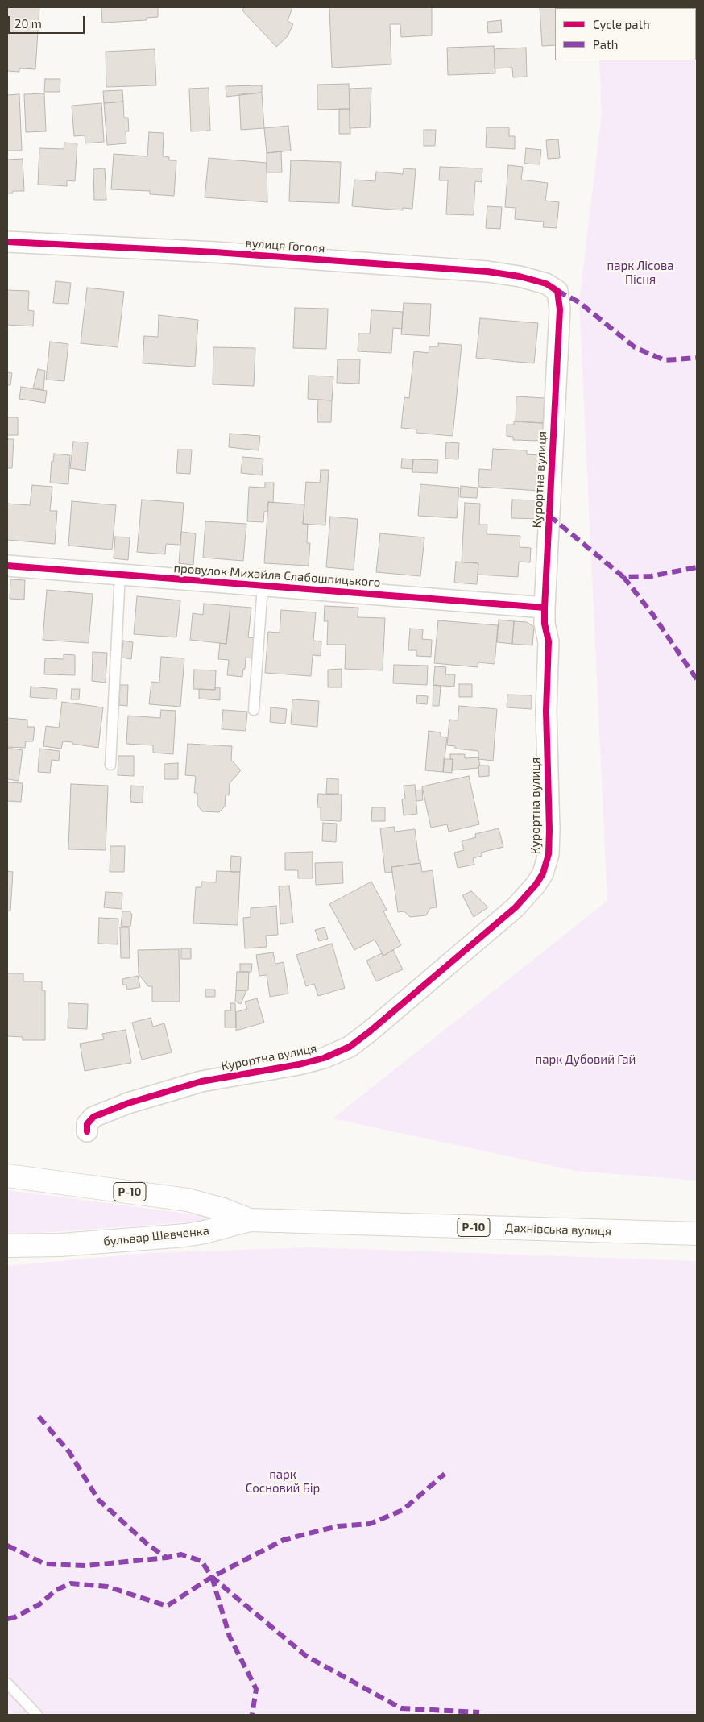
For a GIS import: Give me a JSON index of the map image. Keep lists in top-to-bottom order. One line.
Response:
{"streets":{"main road":["Р-10","Дахнівська вулиця","бульвар Шевченка"],"street":["вулиця Гоголя","Курортна вулиця","провулок Михайла Слабошпицького"]},"crossings":[["вулиця Гоголя","Курортна вулиця"],["Курортна вулиця","провулок Михайла Слабошпицького"],["Дахнівська вулиця","бульвар Шевченка"]],"parks":["парк Лісова Пісня","парк Дубовий Гай","парк Сосновий Бір"],"legend":["Cycle path","Path"],"scale_bar":"20 m"}
